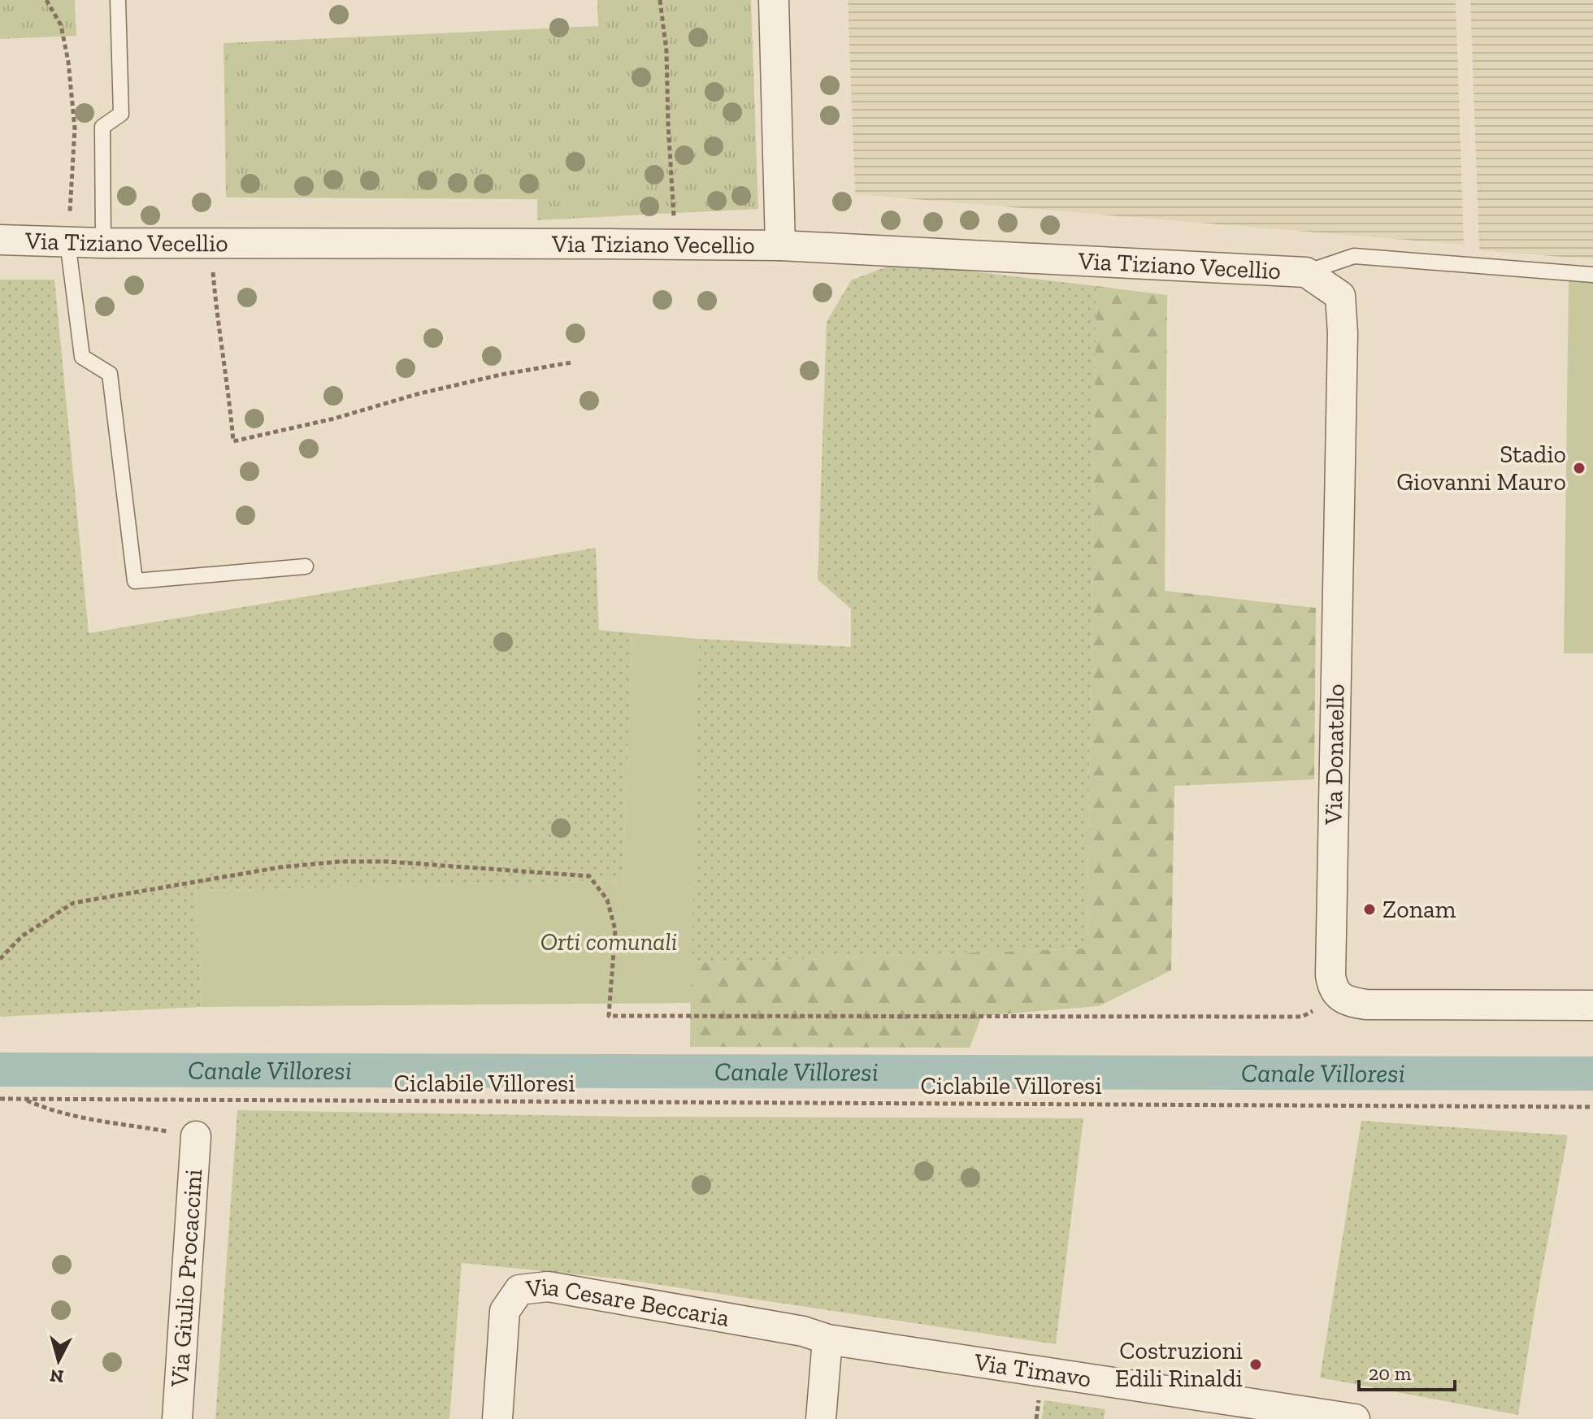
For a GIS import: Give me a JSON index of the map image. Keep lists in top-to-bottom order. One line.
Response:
{"streets":{"street":["Via Tiziano Vecellio","Via Donatello","Via Giulio Procaccini","Via Cesare Beccaria","Via Timavo"],"path":["Ciclabile Villoresi"]},"crossings":[["Via Tiziano Vecellio","Via Donatello"],["Via Cesare Beccaria","Via Timavo"]],"water":["Canale Villoresi"],"parks":["Orti comunali"],"places":["Stadio Giovanni Mauro","Zonam","Costruzioni Edili Rinaldi"],"scale_bar":"20 m","north":"bottom"}
